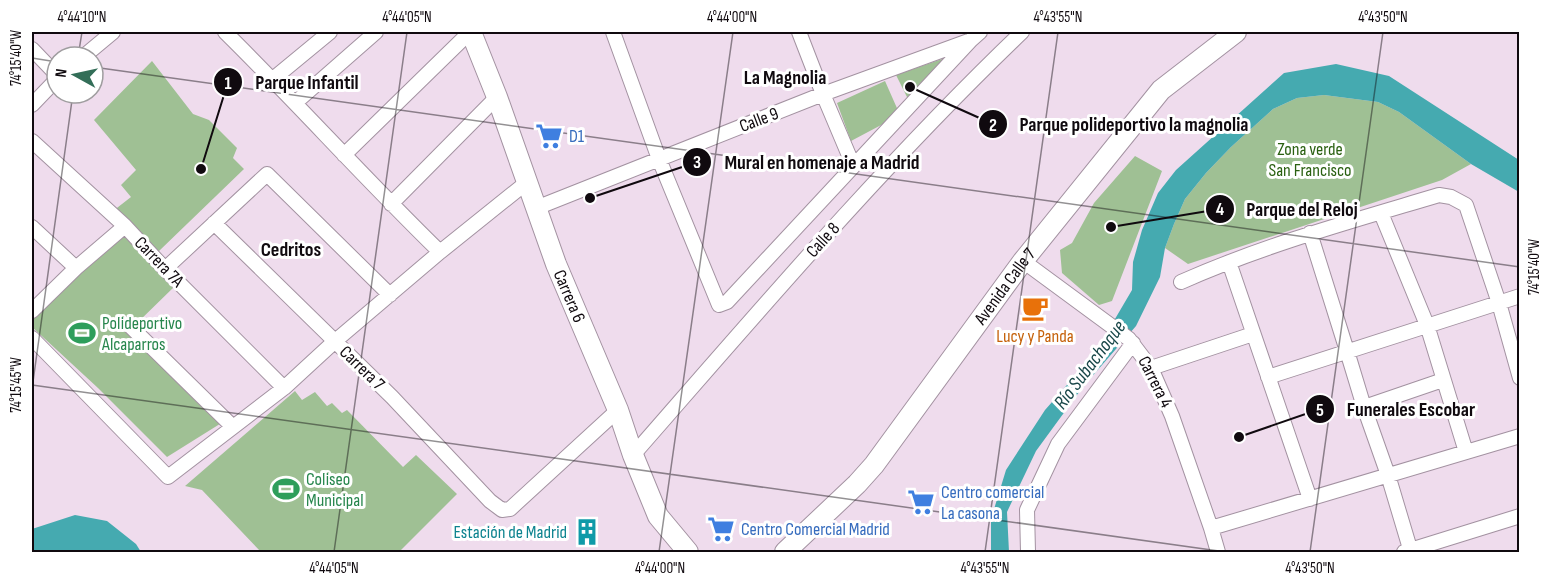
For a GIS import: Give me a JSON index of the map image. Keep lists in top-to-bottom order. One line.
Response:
{"streets":{"main road":["Avenida Calle 7","Carrera 6"],"street":["Calle 9","Calle 8","Carrera 7A","Carrera 7","Carrera 4"]},"crossings":[["Calle 9","Carrera 6"],["Calle 8","Carrera 6"],["Avenida Calle 7","Carrera 4"],["Carrera 6","Carrera 7"]],"districts":["La Magnolia","Cedritos"],"water":["Río Subachoque"],"parks":["Zona verde San Francisco"],"places":{"other":["Parque polideportivo la magnolia","Parque Infantil","Mural en homenaje a Madrid","Parque del Reloj","Funerales Escobar"],"supermarket":["D1","Centro comercial La casona","Centro Comercial Madrid"],"cafe":["Lucy y Panda"],"sports":["Polideportivo Alcaparros","Coliseo Municipal"],"building":["Estación de Madrid"]},"north":"left","coordinates":["4°44'10\"N","4°44'05\"N","4°44'00\"N","4°43'55\"N","4°43'50\"N","74°15'40\"W","74°15'45\"W"]}
